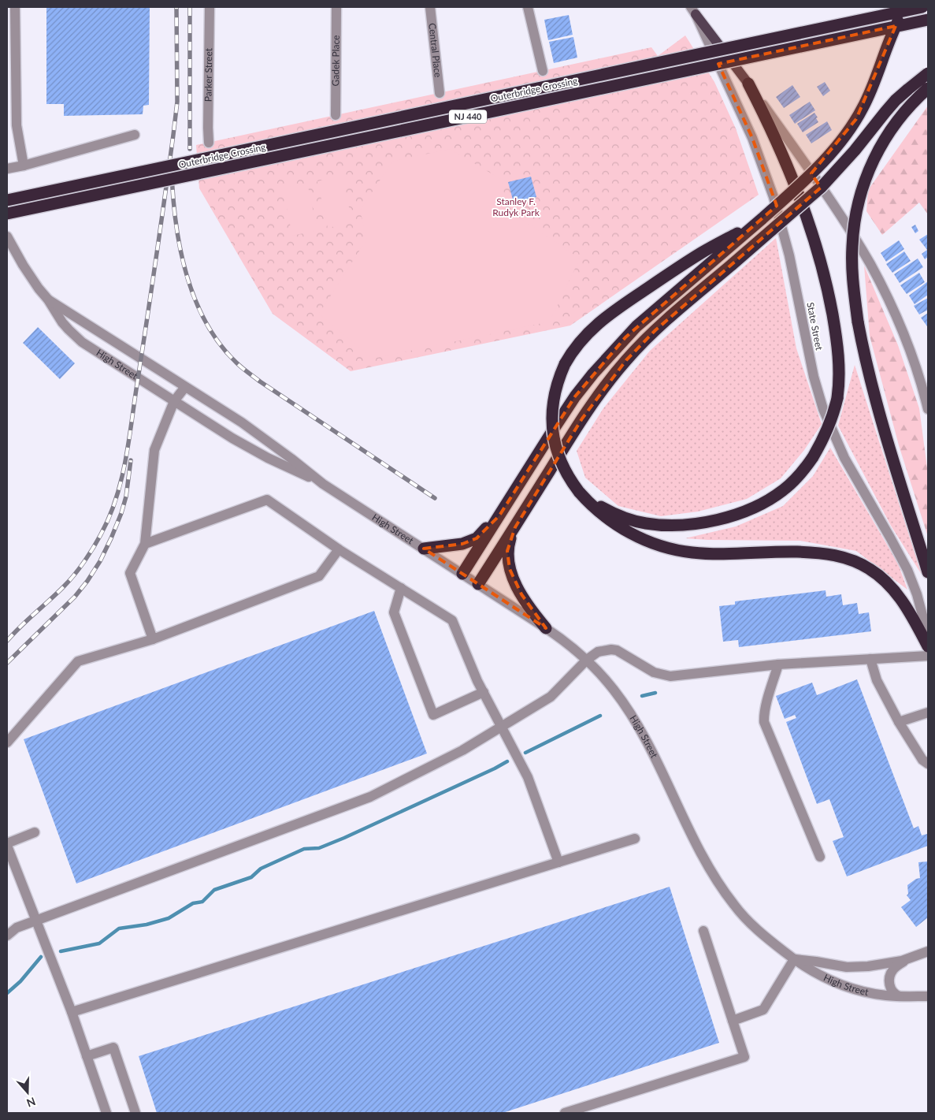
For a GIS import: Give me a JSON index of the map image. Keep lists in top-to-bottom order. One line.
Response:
{"streets":{"highway":["Outerbridge Crossing","NJ 440"],"main road":["State Street"],"street":["Central Place","Gadek Place","Parker Street","High Street"]},"parks":["Stanley F. Rudyk Park"],"north":"bottom"}
